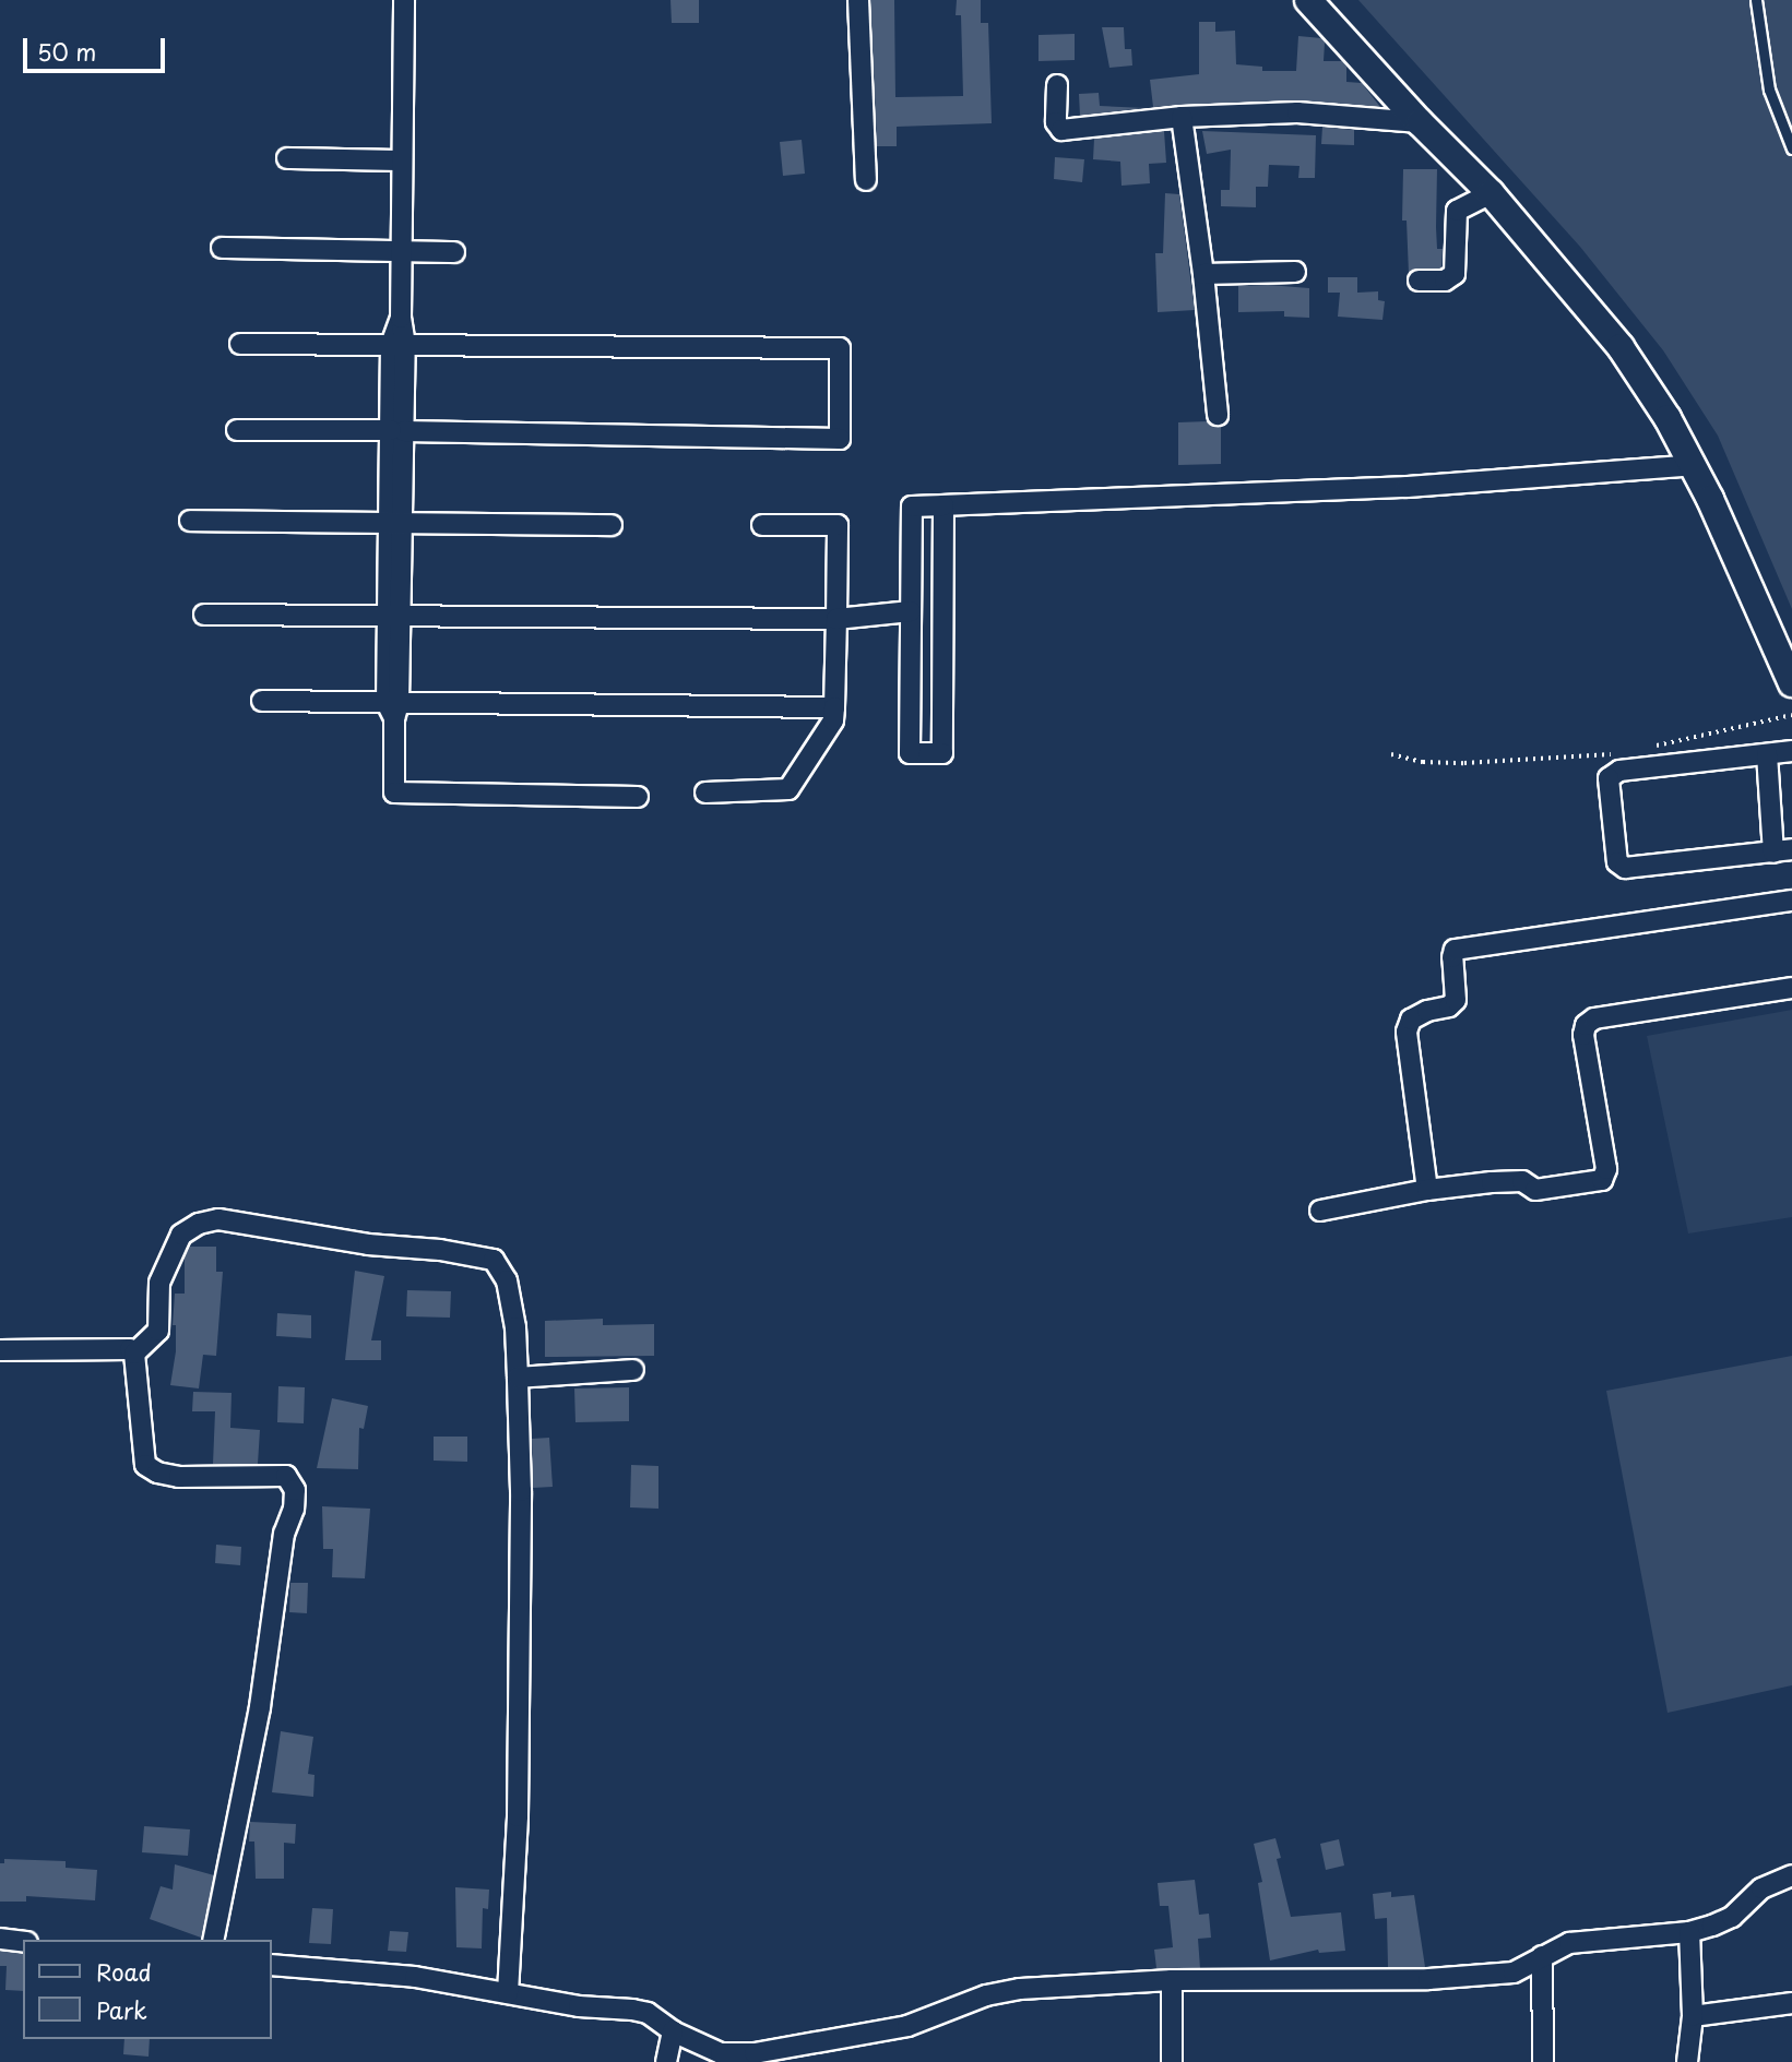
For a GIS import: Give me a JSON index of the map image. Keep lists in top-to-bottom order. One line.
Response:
{"legend":["Road","Park"],"scale_bar":"50 m"}
